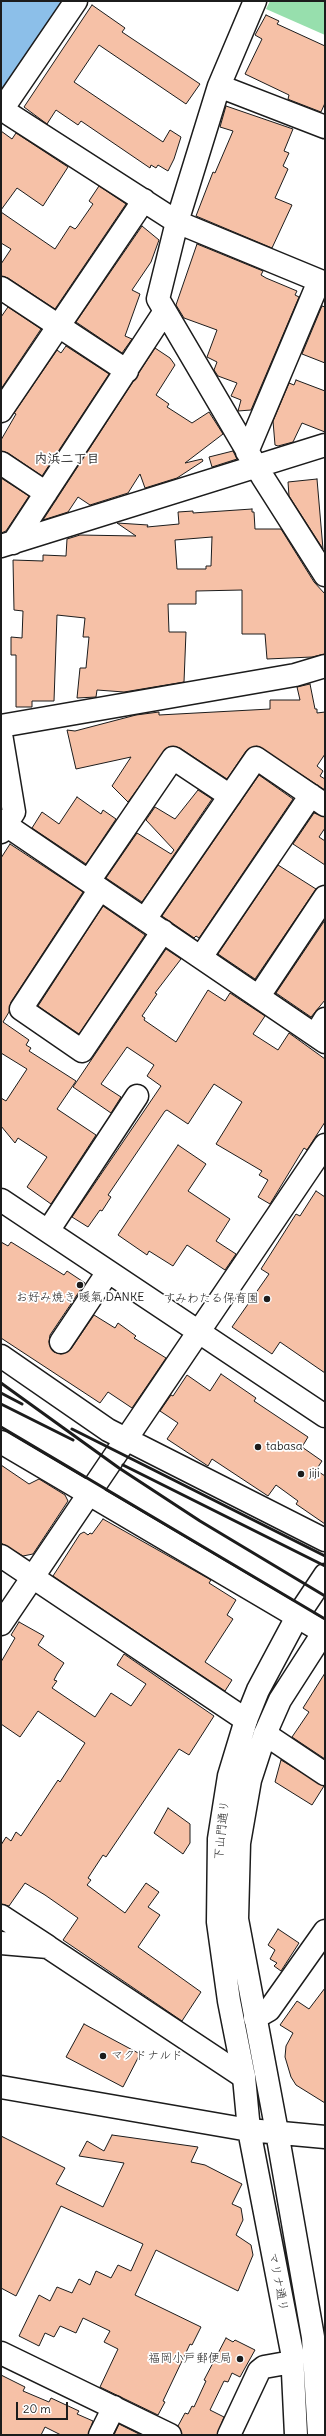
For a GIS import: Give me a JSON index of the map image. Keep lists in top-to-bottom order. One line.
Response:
{"streets":{"street":["下山門通り","マリナ通り"]},"crossings":[["下山門通り","マリナ通り"]],"districts":["内浜二丁目"],"places":["お好み焼き 暖氣 DANKE","すみわたる保育園","tabasa","jiji","マクドナルド","福岡小戸郵便局"],"scale_bar":"20 m"}
